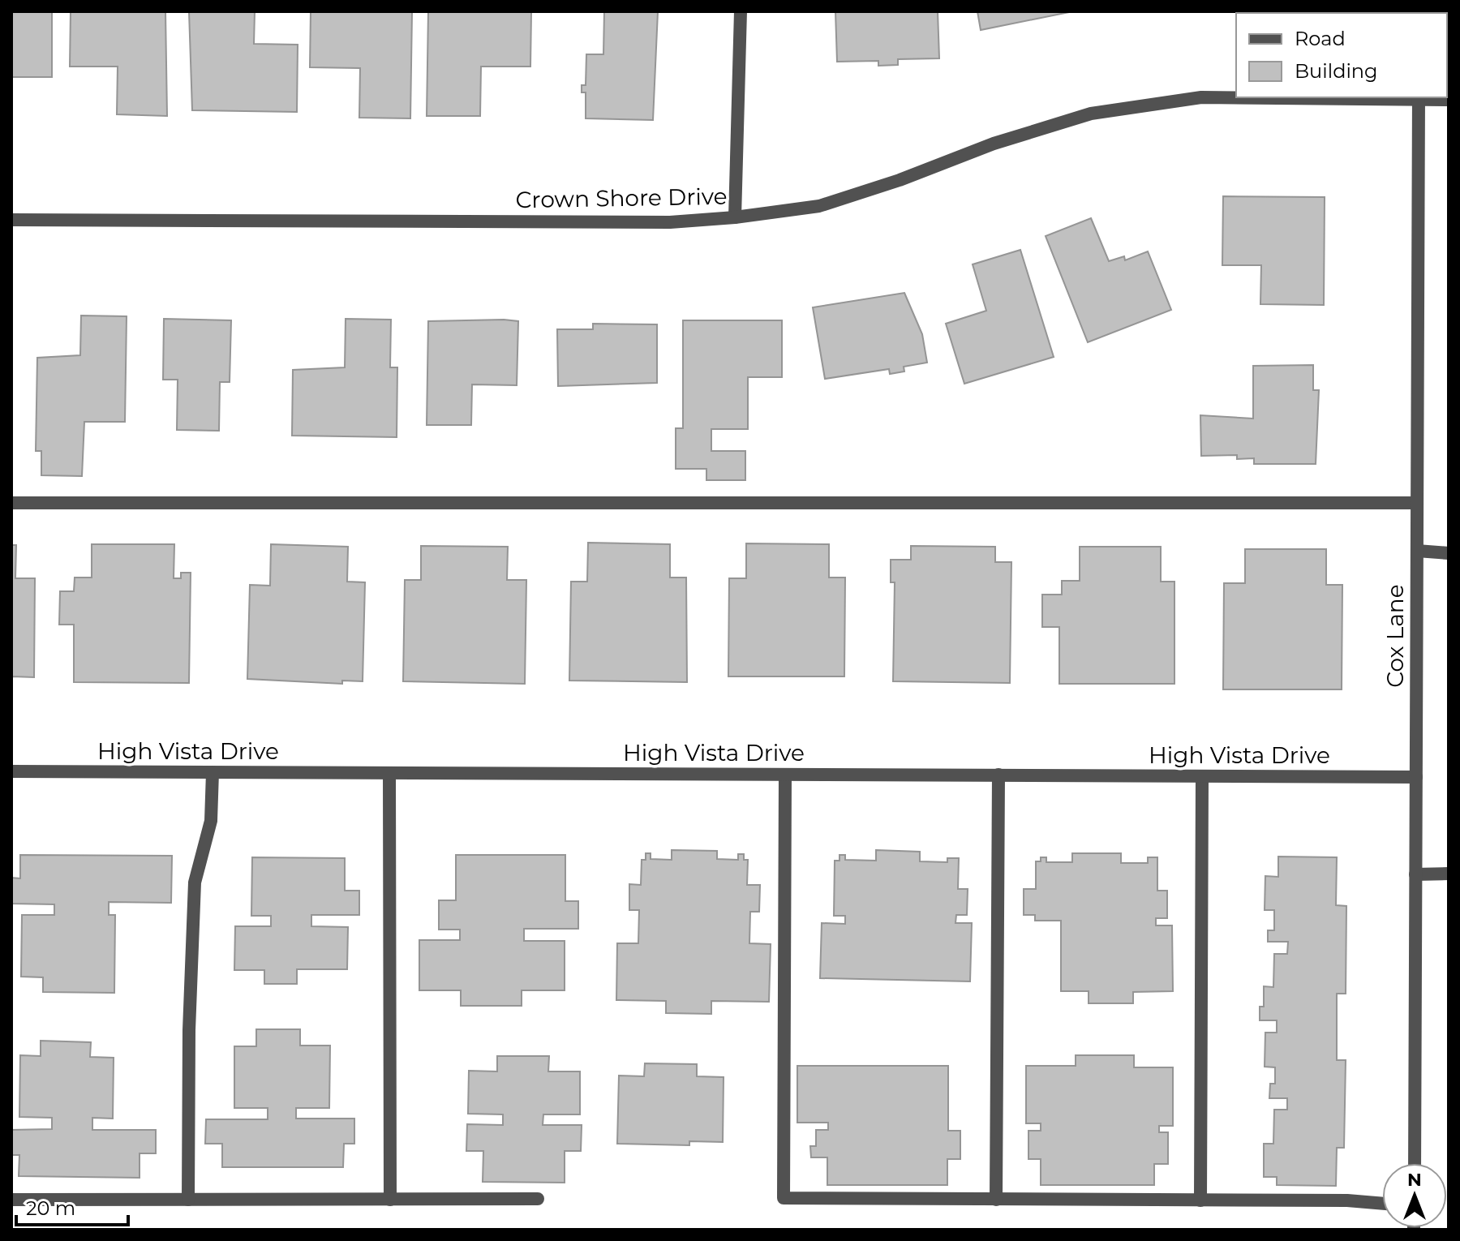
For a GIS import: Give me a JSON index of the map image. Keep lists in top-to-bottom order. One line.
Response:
{"streets":{"street":["Crown Shore Drive","Cox Lane","High Vista Drive"]},"crossings":[["Crown Shore Drive","Cox Lane"],["Cox Lane","High Vista Drive"]],"legend":["Road","Building"],"scale_bar":"20 m","north":"top"}
